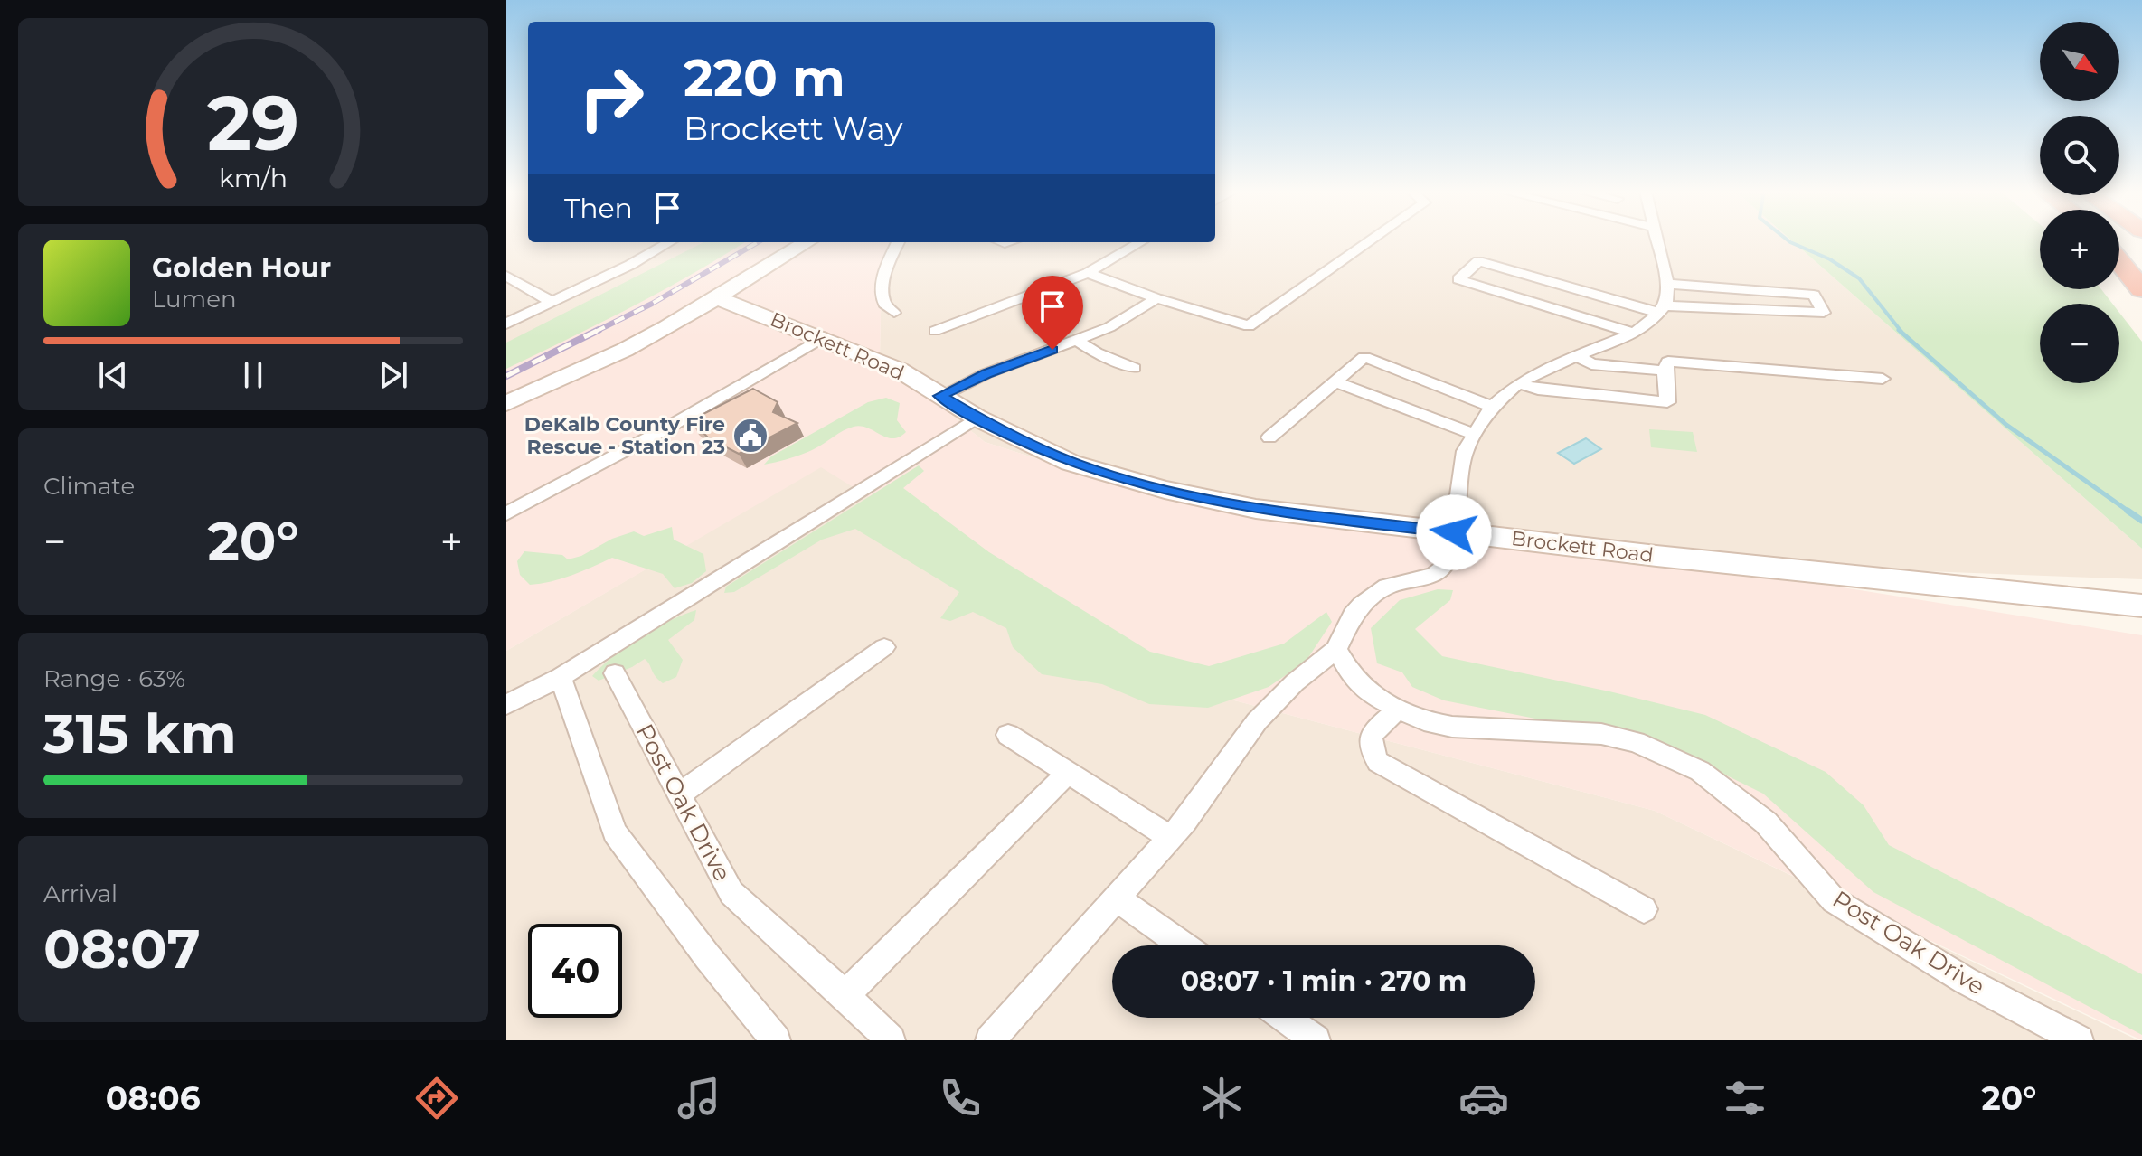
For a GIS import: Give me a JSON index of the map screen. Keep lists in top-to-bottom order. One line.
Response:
{"streets":{"street":["Brockett Road","Post Oak Drive"]},"places":{"public building":["DeKalb County Fire Rescue - Station 23"]},"north":"bottom right","page":{"map_buttons":["+","−"],"turn":["220 m","Brockett Way"],"then":"Then","song":["Golden Hour","Lumen"],"tile":["Climate",["Range · 63%","315 km"],["Arrival","08:07"]],"heat":["−","20°","+"],"limit":"40","trip":"08:07 · 1 min · 270 m","tabs":["08:06","20°"],"gauge":["29","km/h"]}}
